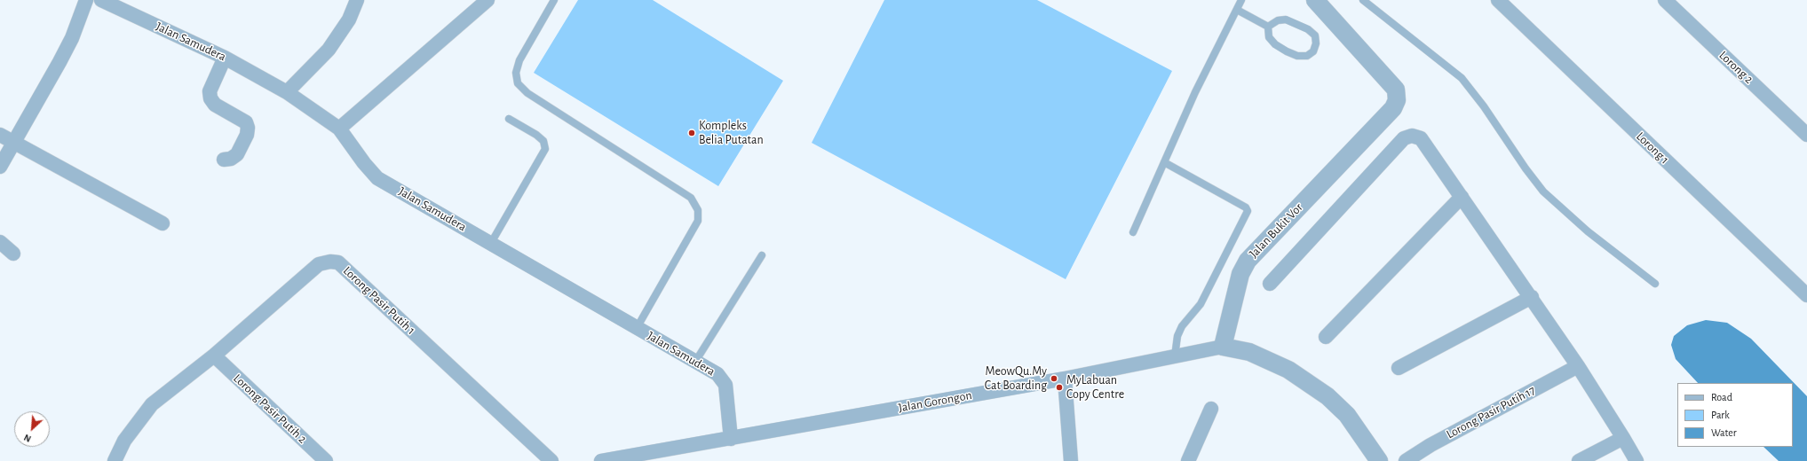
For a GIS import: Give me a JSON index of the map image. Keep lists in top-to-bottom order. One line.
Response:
{"streets":{"street":["Jalan Samudera","Lorong 2","Lorong 1","Jalan Bukit Vor","Lorong Pasir Putih 1","Jalan Gorongon","Lorong Pasir Putih 2","Lorong Pasir Putih 17"]},"crossings":[["Jalan Samudera","Jalan Gorongon"],["Jalan Bukit Vor","Jalan Gorongon"],["Lorong Pasir Putih 1","Lorong Pasir Putih 2"]],"places":["Kompleks Belia Putatan","MeowQu.My Cat Boarding","MyLabuan Copy Centre"],"legend":["Road","Park","Water"],"north":"bottom left"}
